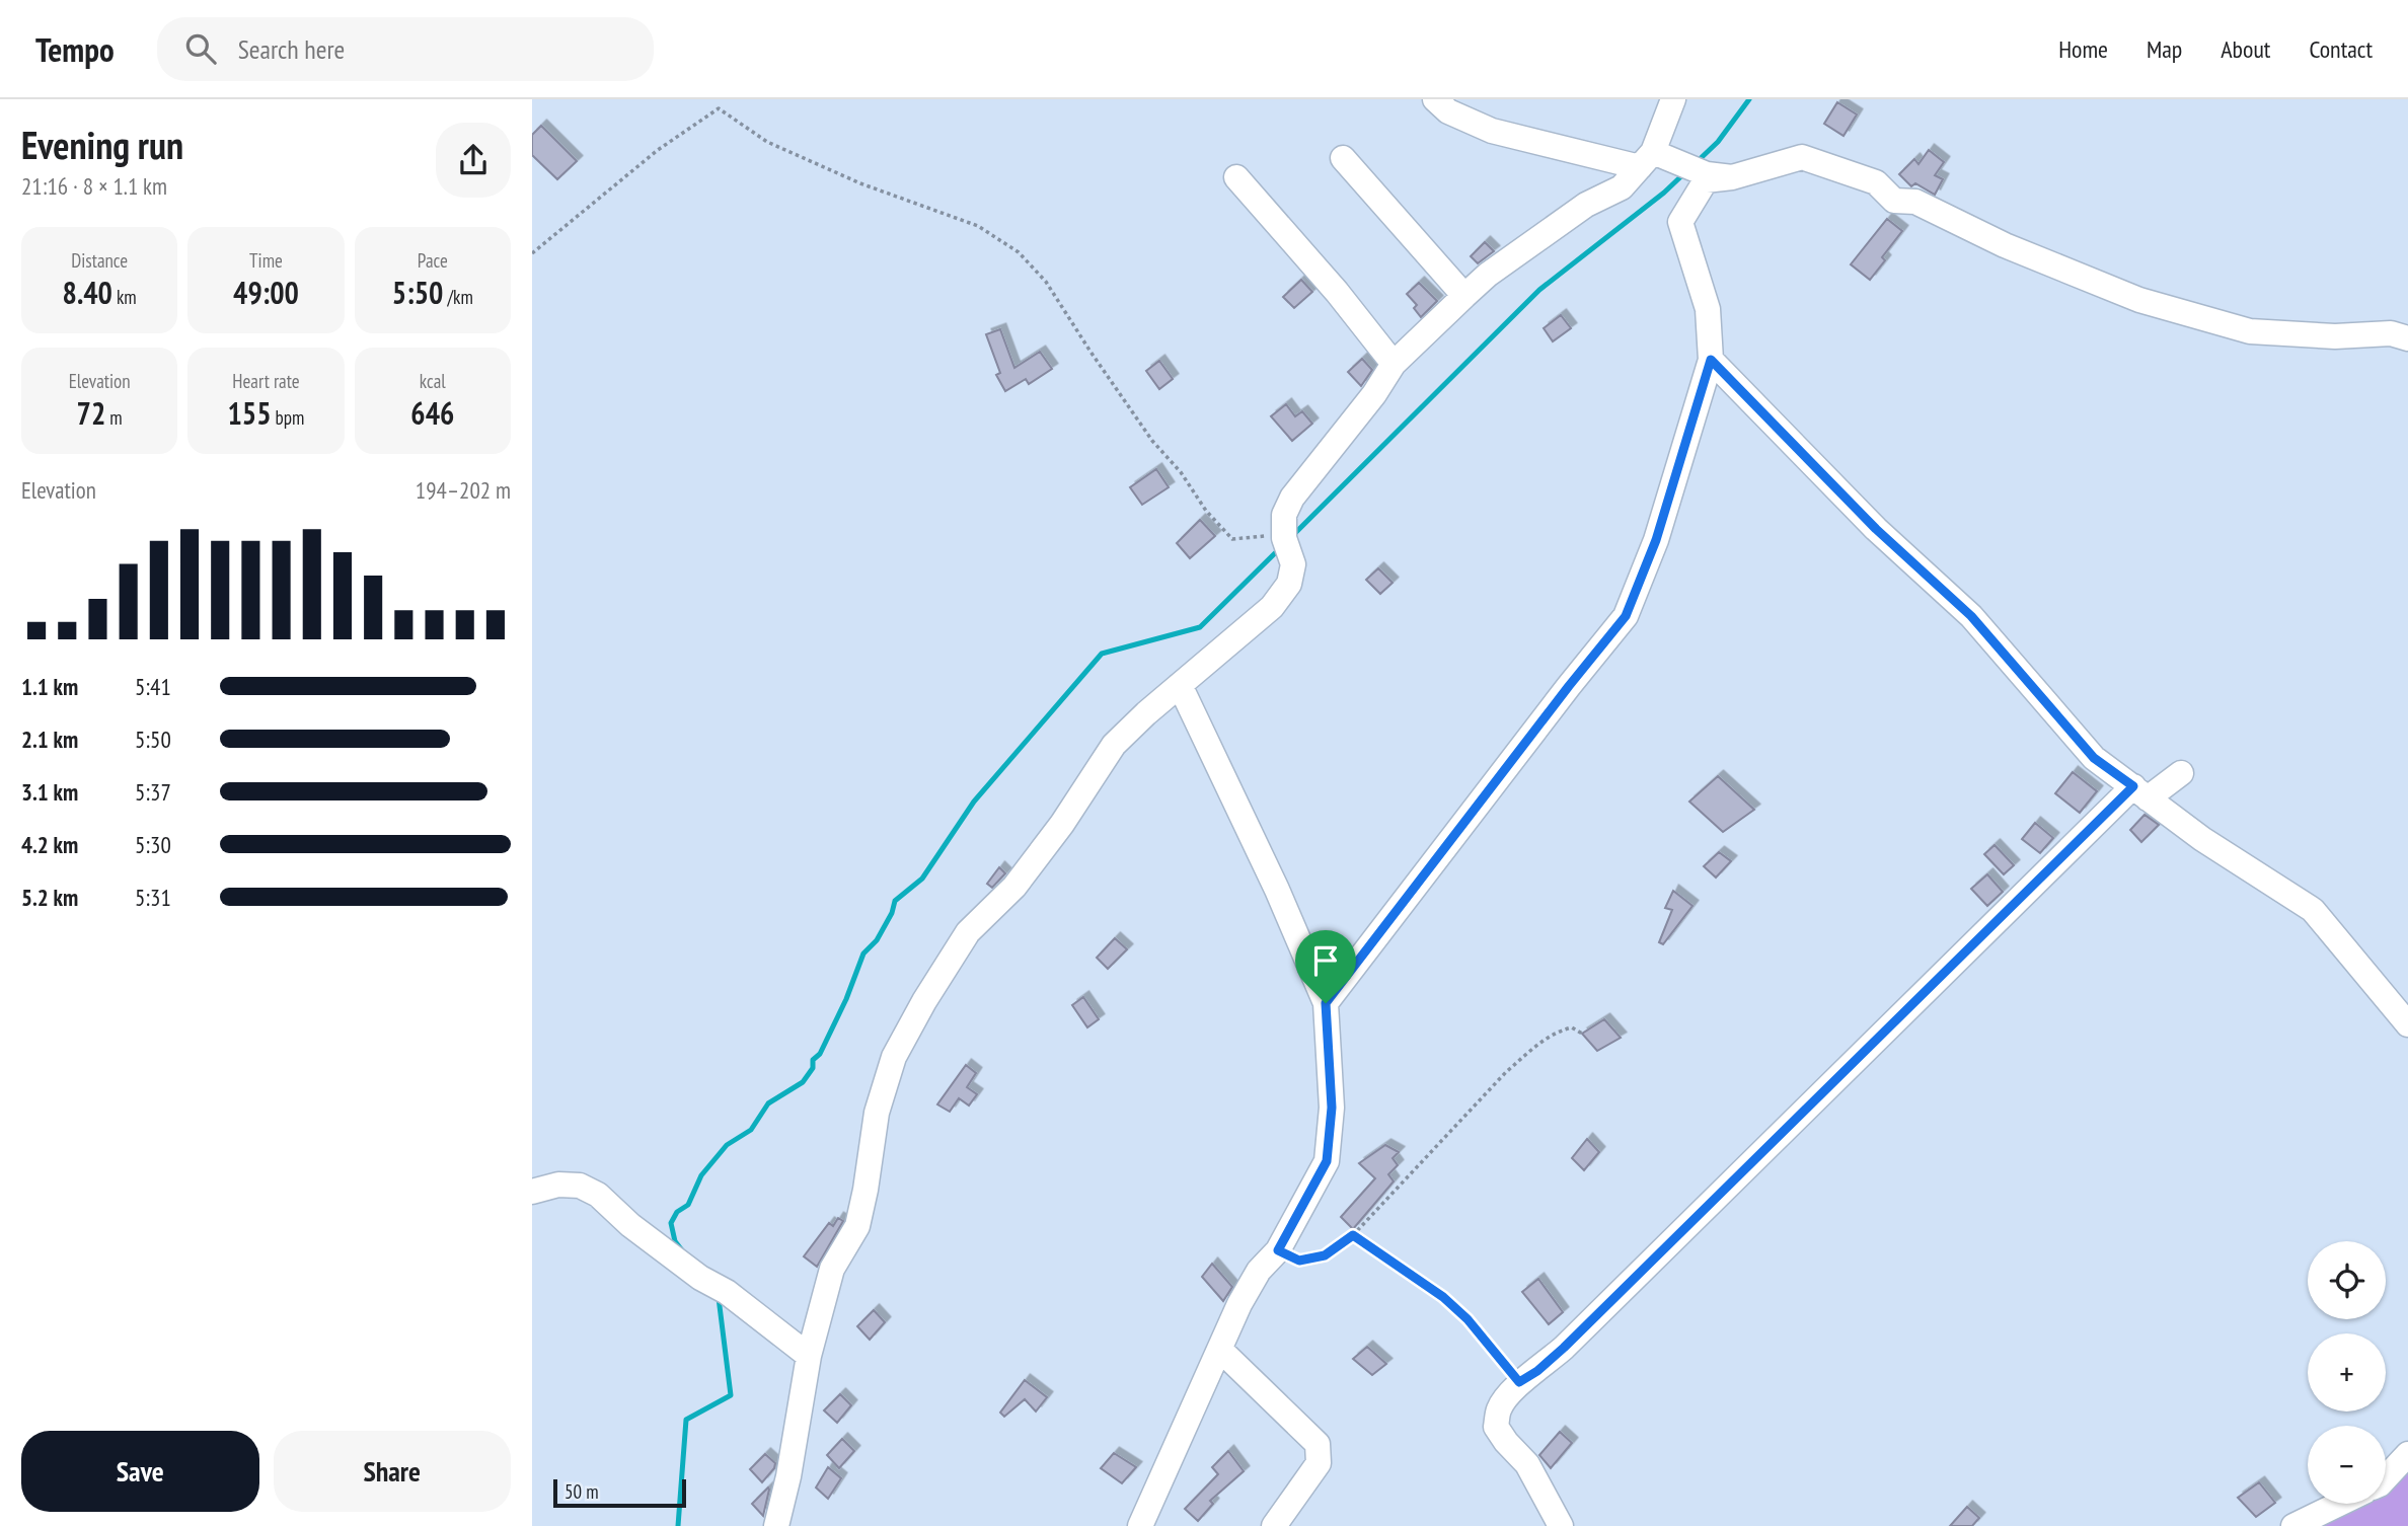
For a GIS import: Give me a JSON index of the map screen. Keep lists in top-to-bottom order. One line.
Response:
{"scale_bar":"50 m","page":{"header":"Tempo","search":"Search here","nav":["Home","Map","About","Contact"],"heading":["Evening run","21:16 · 8 × 1.1 km"],"stats":[["Distance","8.40 km"],["Time","49:00"],["Pace","5:50 /km"],["Elevation","72 m"],["Heart rate","155 bpm"],["kcal","646"]],"chart":["Elevation","194–202 m"],"list":[{"name":"1.1 km","note":"5:41"},{"name":"2.1 km","note":"5:50"},{"name":"3.1 km","note":"5:37"},{"name":"4.2 km","note":"5:30"},{"name":"5.2 km","note":"5:31"}],"map_buttons":["+","−"],"buttons":["Save","Share"],"scale":"50 m"}}
